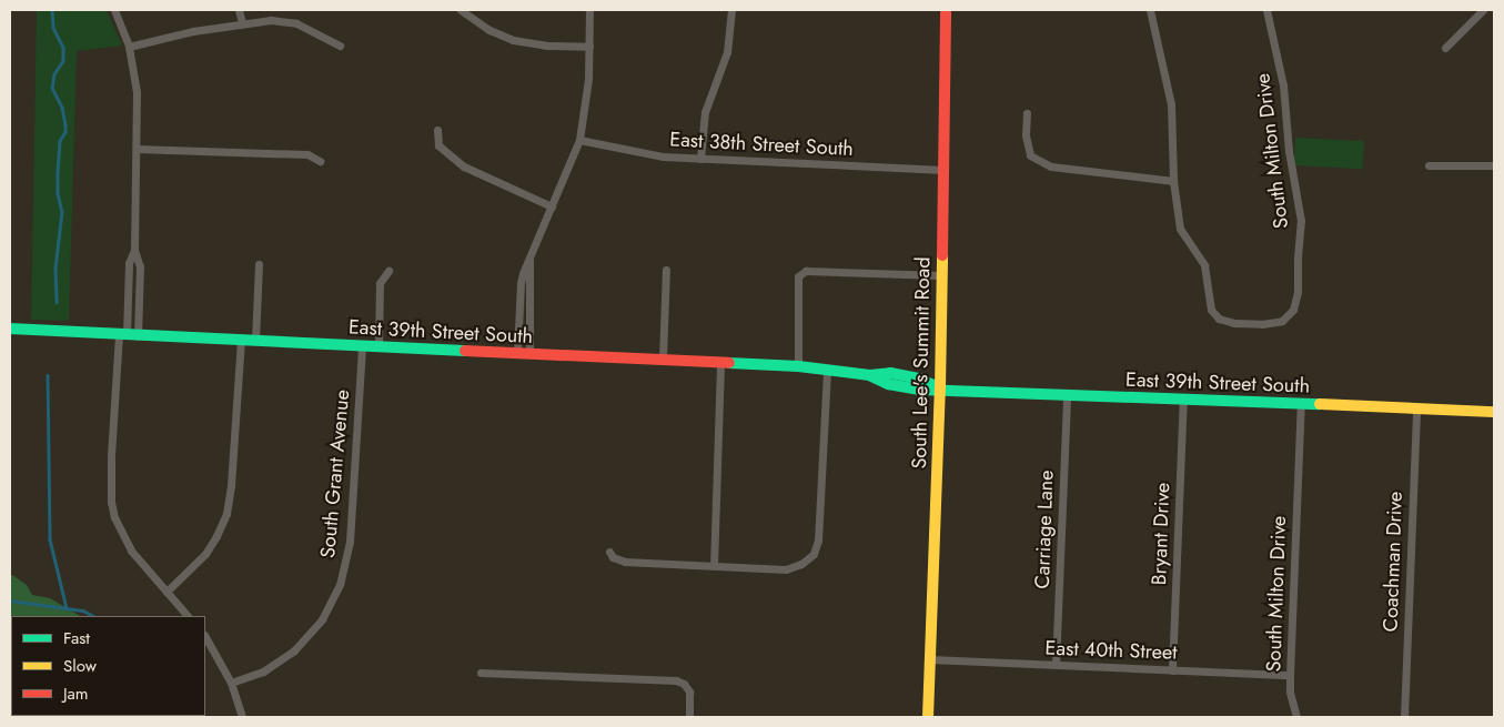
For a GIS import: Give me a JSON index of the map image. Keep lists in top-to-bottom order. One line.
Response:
{"streets":{"main road":["East 39th Street South","South Lee's Summit Road"],"street":["East 38th Street South","South Milton Drive","South Grant Avenue","Carriage Lane","Bryant Drive","Coachman Drive","East 40th Street"]},"crossings":[["East 38th Street South","South Lee's Summit Road"],["South Milton Drive","East 39th Street South"],["South Milton Drive","East 40th Street"],["East 39th Street South","South Lee's Summit Road"],["East 39th Street South","South Grant Avenue"],["East 39th Street South","Carriage Lane"],["East 39th Street South","Bryant Drive"],["East 39th Street South","Coachman Drive"],["South Lee's Summit Road","East 40th Street"],["Carriage Lane","East 40th Street"],["Bryant Drive","East 40th Street"]],"legend":["Fast","Slow","Jam"]}
